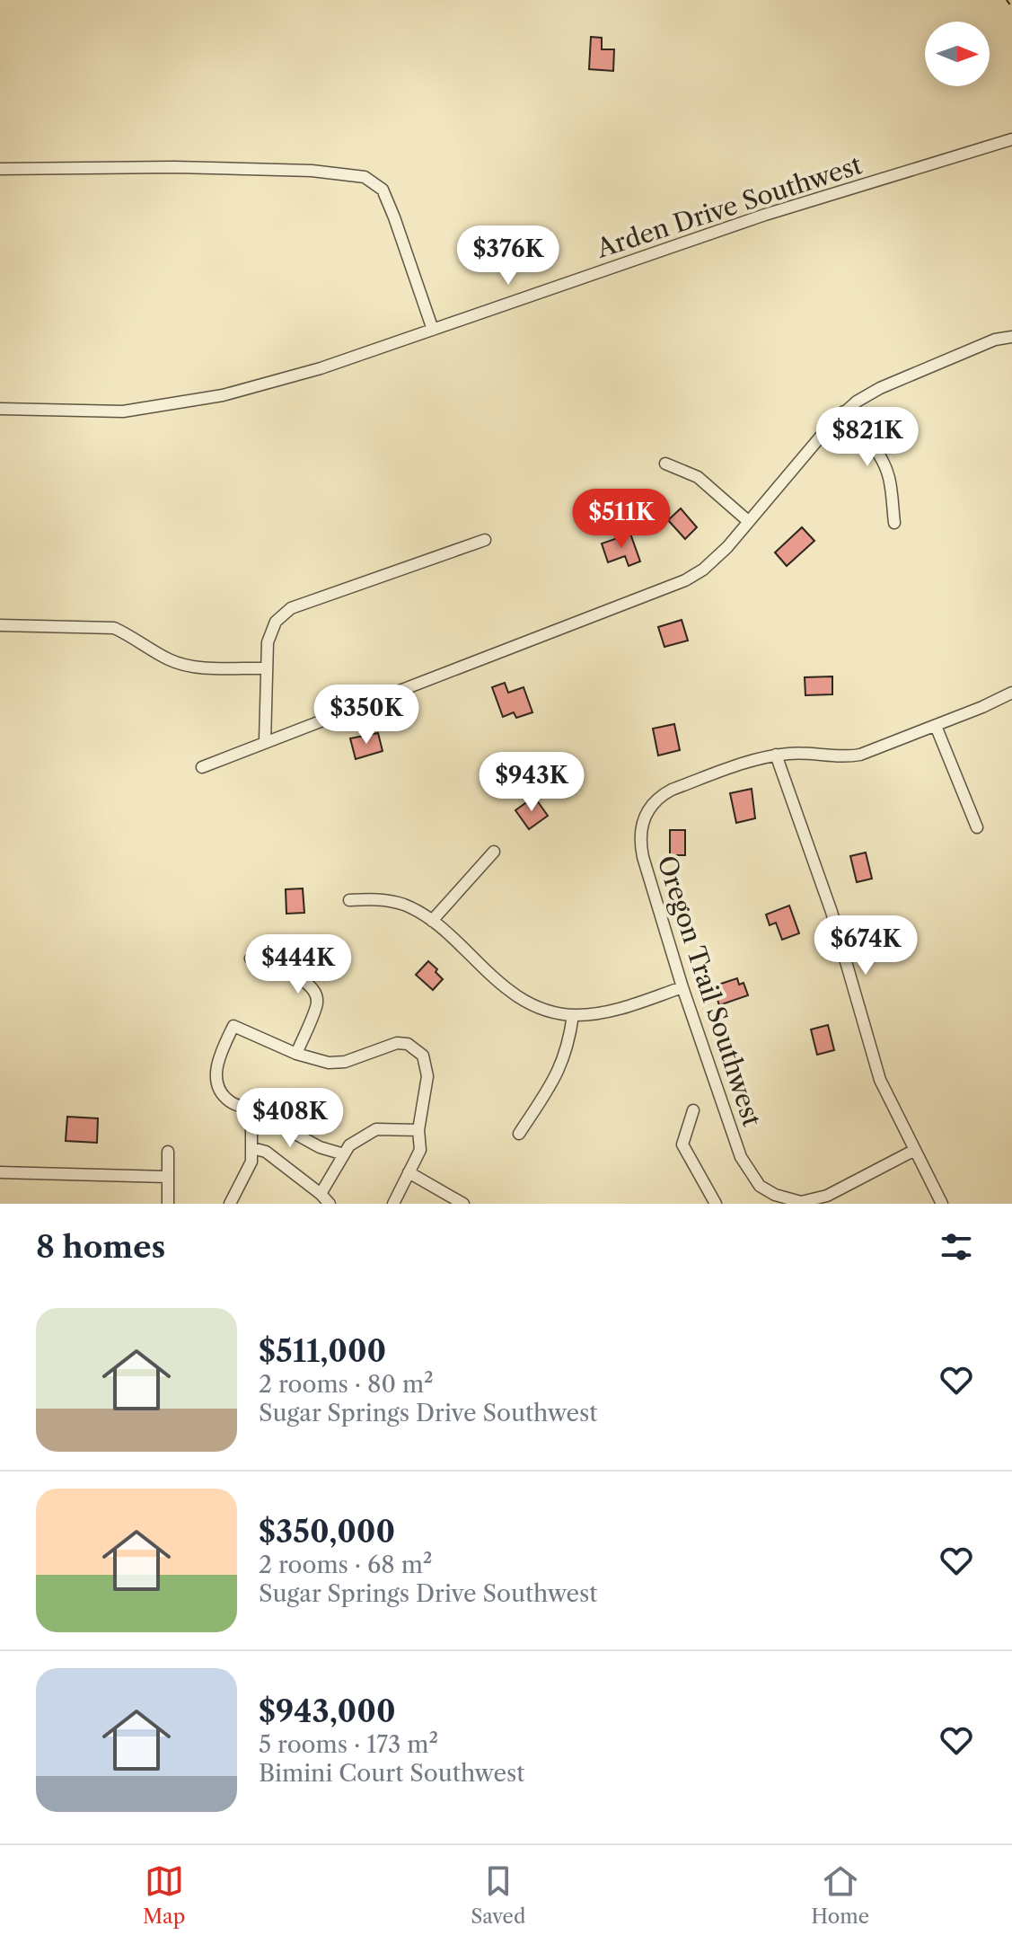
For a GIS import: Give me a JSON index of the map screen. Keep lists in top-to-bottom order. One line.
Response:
{"streets":{"street":["Arden Drive Southwest","Oregon Trail Southwest"]},"north":"right","page":{"price":["$376K","$821K","$511K","$350K","$943K","$674K","$444K","$408K"],"heading":"8 homes","list":[{"name":"$511,000","note":"2 rooms · 80 m² · Sugar Springs Drive Southwest"},{"name":"$350,000","note":"2 rooms · 68 m² · Sugar Springs Drive Southwest"},{"name":"$943,000","note":"5 rooms · 173 m² · Bimini Court Southwest"}],"tabs":["Map","Saved","Home"]}}
